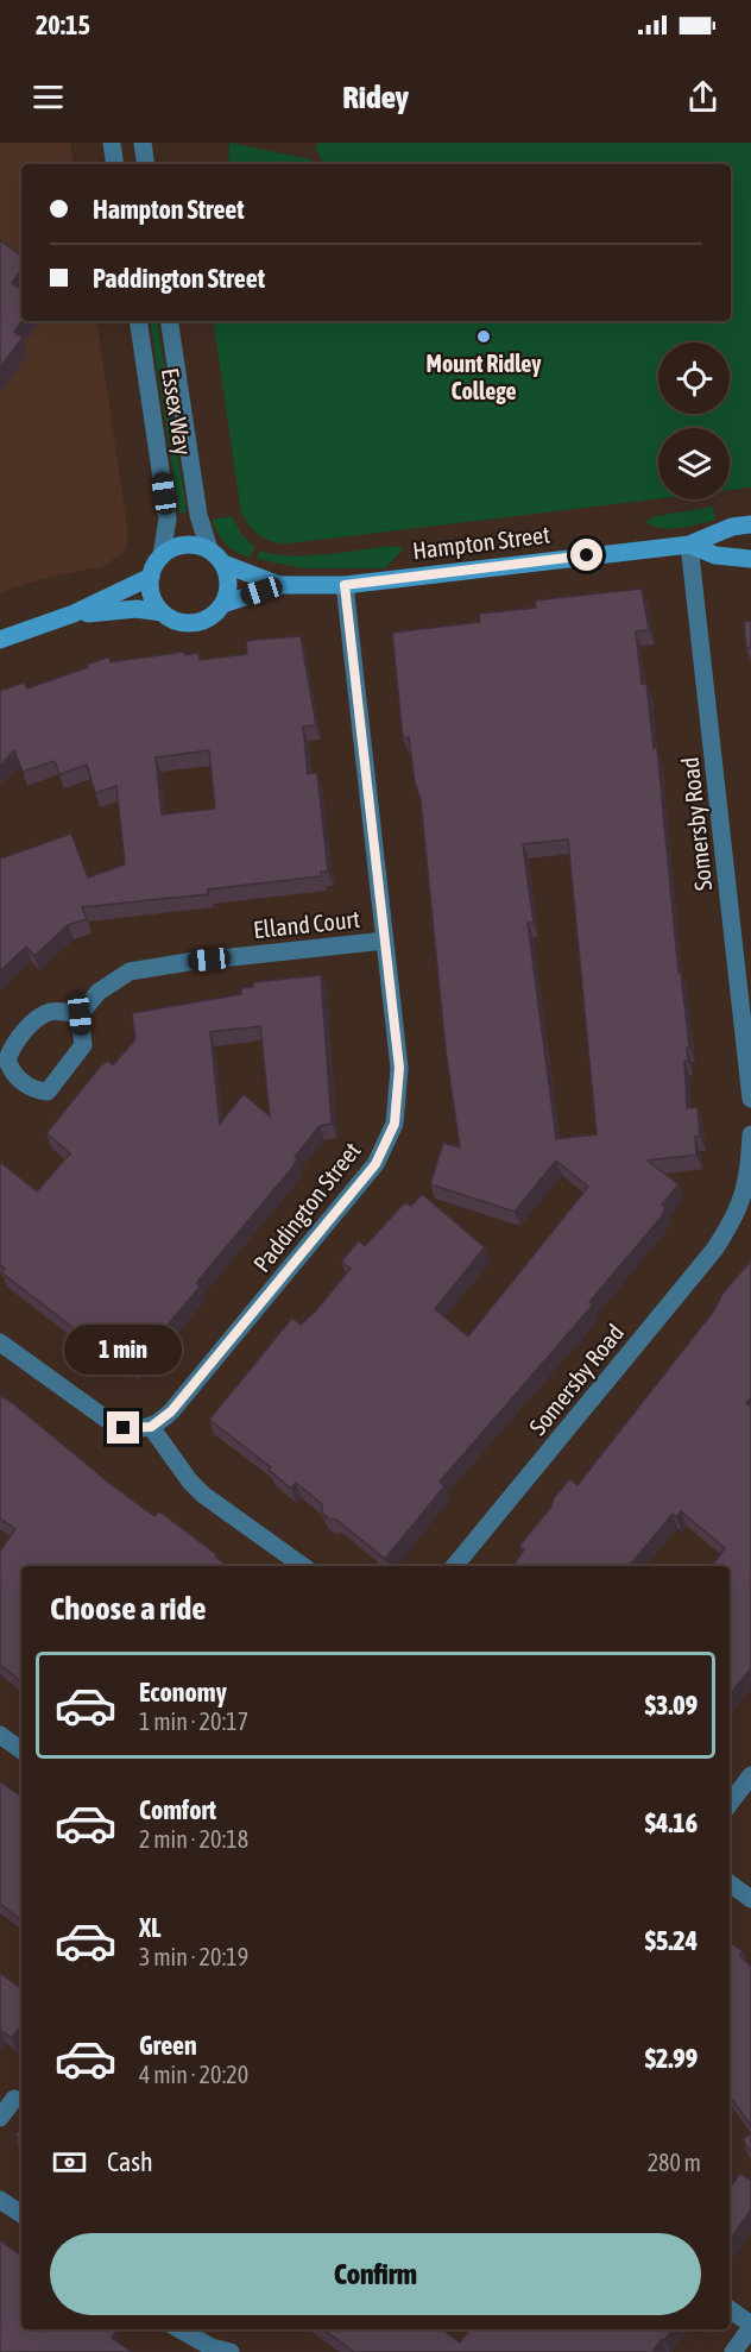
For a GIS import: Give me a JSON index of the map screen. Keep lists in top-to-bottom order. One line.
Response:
{"streets":{"street":["Essex Way","Hampton Street","Somersby Road","Elland Court","Paddington Street"]},"crossings":[["Essex Way","Hampton Street"],["Hampton Street","Somersby Road"],["Hampton Street","Paddington Street"],["Elland Court","Paddington Street"]],"places":["Mount Ridley College"],"page":{"status":"20:15","header":"Ridey","banner":["Hampton Street","Paddington Street"],"bubble":"1 min","heading":"Choose a ride","list":[{"name":"Economy","note":"1 min · 20:17","value":"$3.09"},{"name":"Comfort","note":"2 min · 20:18","value":"$4.16"},{"name":"XL","note":"3 min · 20:19","value":"$5.24"},{"name":"Green","note":"4 min · 20:20","value":"$2.99"}],"pay":["Cash","280 m"],"buttons":"Confirm"}}
